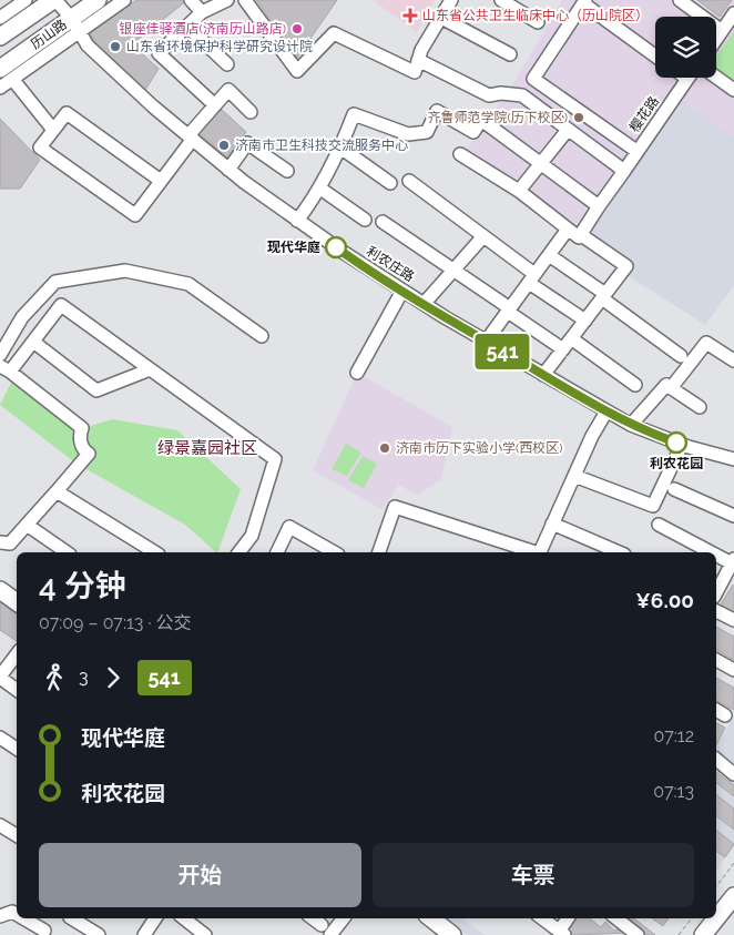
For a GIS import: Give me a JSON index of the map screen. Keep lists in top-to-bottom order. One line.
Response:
{"streets":{"main road":["历山路"],"street":["樱花路","利农庄路"]},"crossings":[["历山路","利农庄路"]],"districts":["绿景嘉园社区"],"places":{"health":["山东省公共卫生临床中心（历山院区）"],"other":["银座佳驿酒店(济南历山路店)","山东省环境保护科学研究设计院","齐鲁师范学院(历下校区)","济南市卫生科技交流服务中心","现代华庭","利农花园","济南市历下实验小学(西校区)"]},"lines":["bus line 541"],"page":{"on_map":"541","heading":["4 分钟","07:09 – 07:13 · 公交","¥6.00"],"legs":["3","541"],"list":[{"name":"现代华庭","value":"07:12"},{"name":"利农花园","value":"07:13"}],"buttons":["开始","车票"]}}
